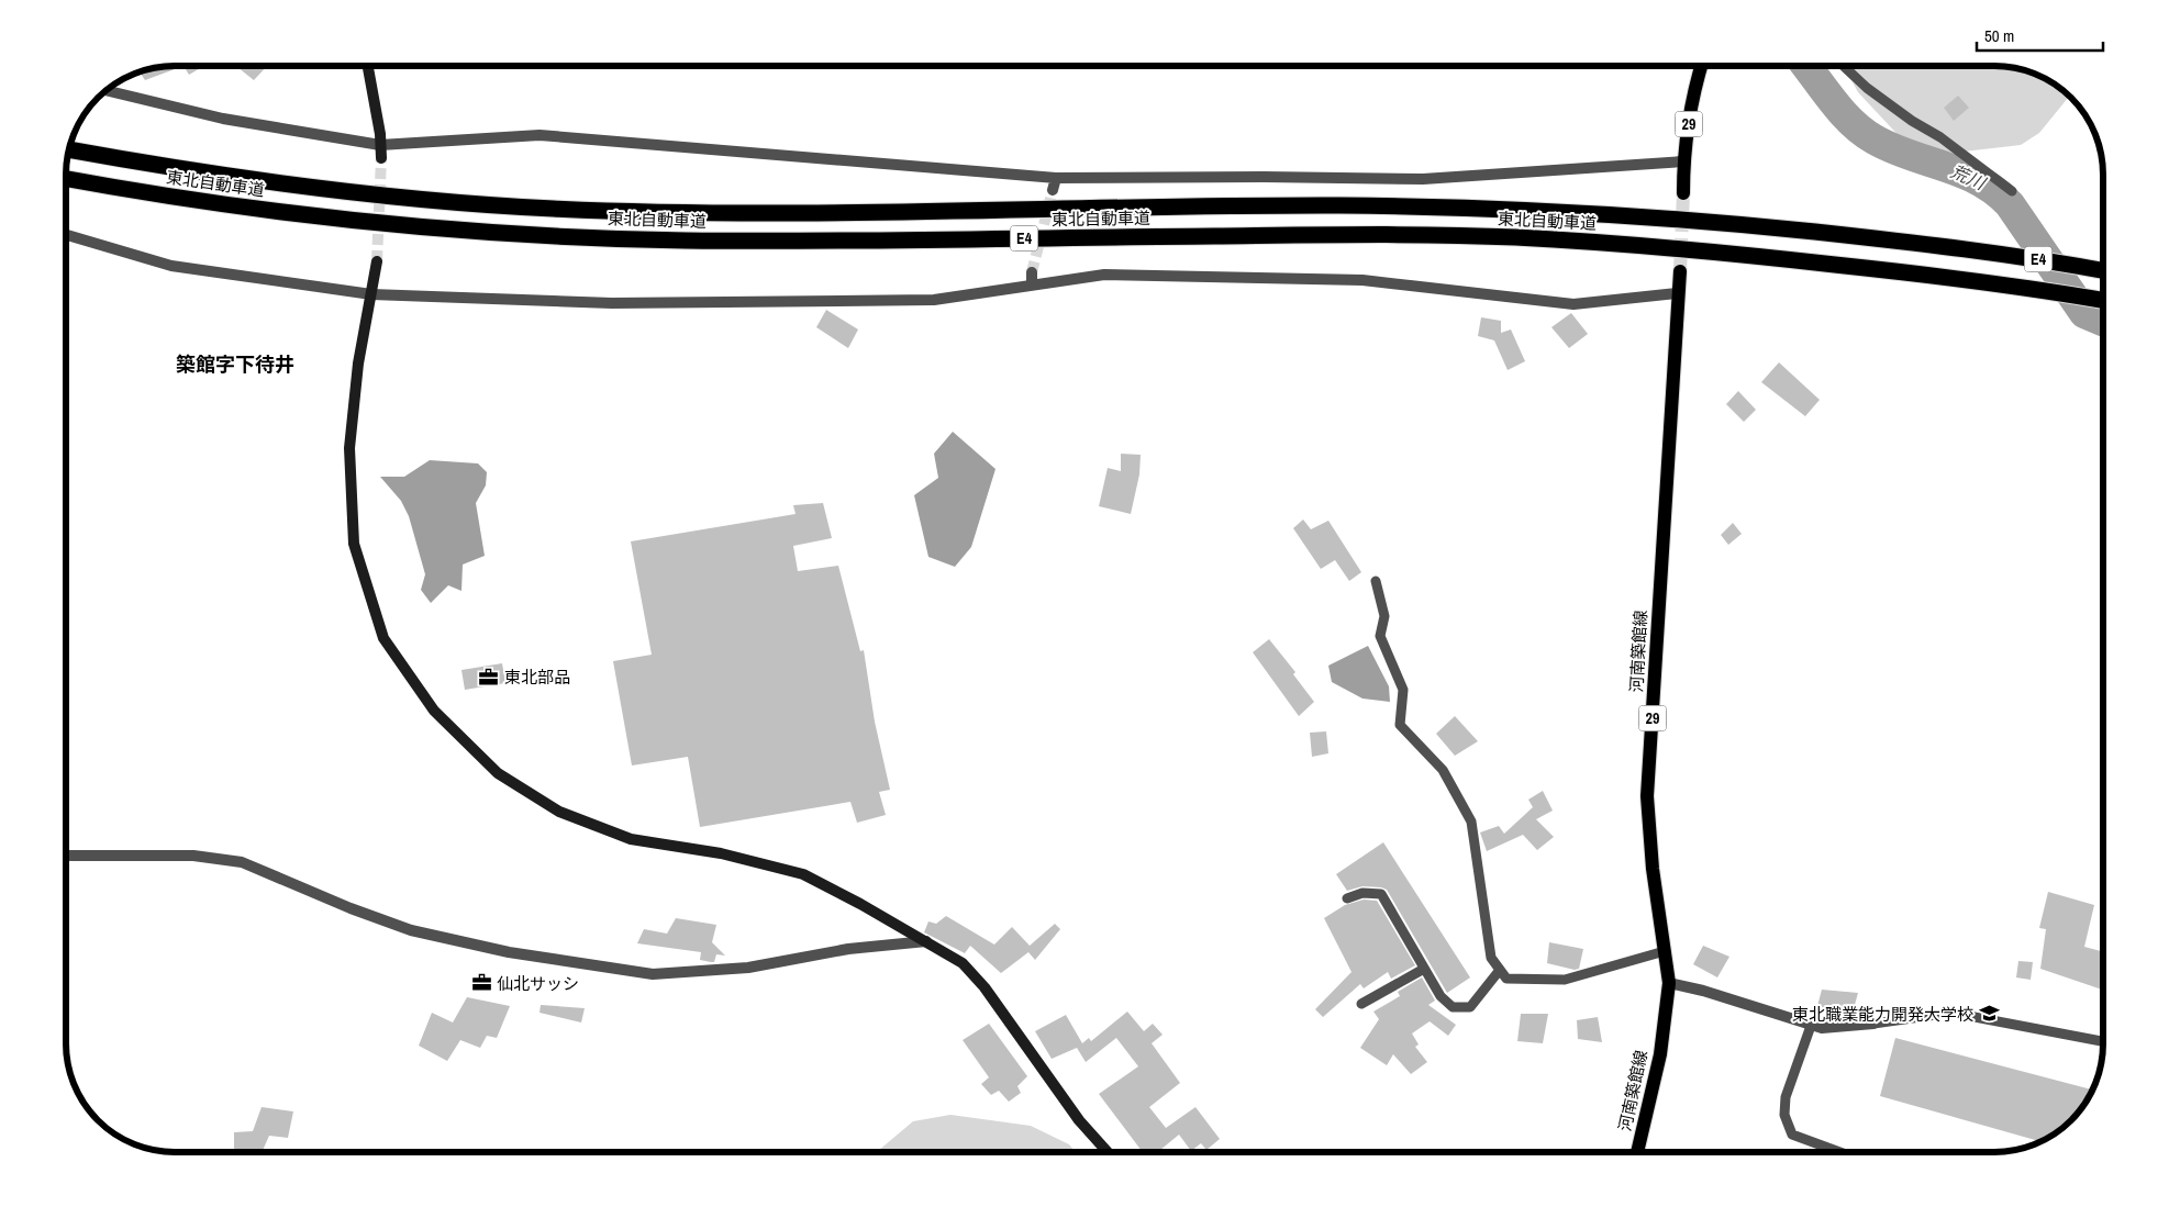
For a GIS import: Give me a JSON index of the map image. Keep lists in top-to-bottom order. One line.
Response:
{"streets":{"highway":["東北自動車道","E4"],"main road":["29","河南築館線"]},"districts":["築館字下待井"],"water":["荒川"],"places":{"office":["東北部品","仙北サッシ"],"school or university":["東北職業能力開発大学校"]},"scale_bar":"50 m"}
